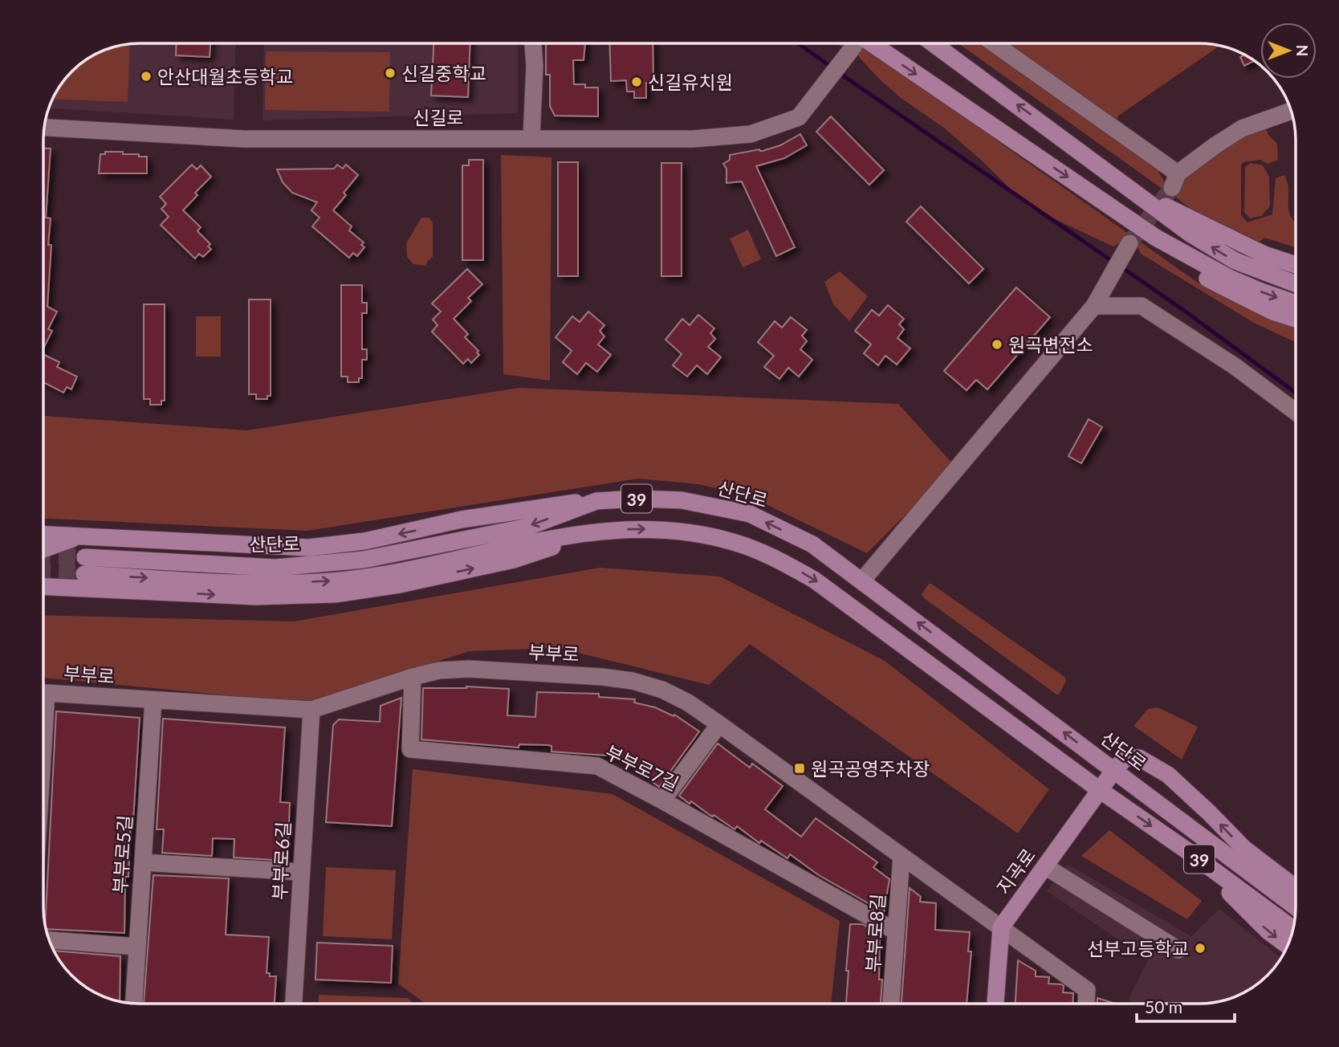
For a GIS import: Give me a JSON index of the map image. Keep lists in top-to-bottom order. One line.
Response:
{"streets":{"main road":["산단로","39","지곡로"],"street":["신길로","부부로","부부로7길","부부로5길","부부로6길","부부로8길"]},"crossings":[["산단로","지곡로"],["부부로","부부로7길"],["부부로","부부로5길"],["부부로","부부로6길"],["부부로","지곡로"],["부부로","부부로8길"],["부부로7길","부부로8길"]],"places":{"other":["신길중학교","안산대월초등학교","신길유치원","원곡변전소","선부고등학교"],"transit":["원곡공영주차장"]},"scale_bar":"50 m","north":"right"}
